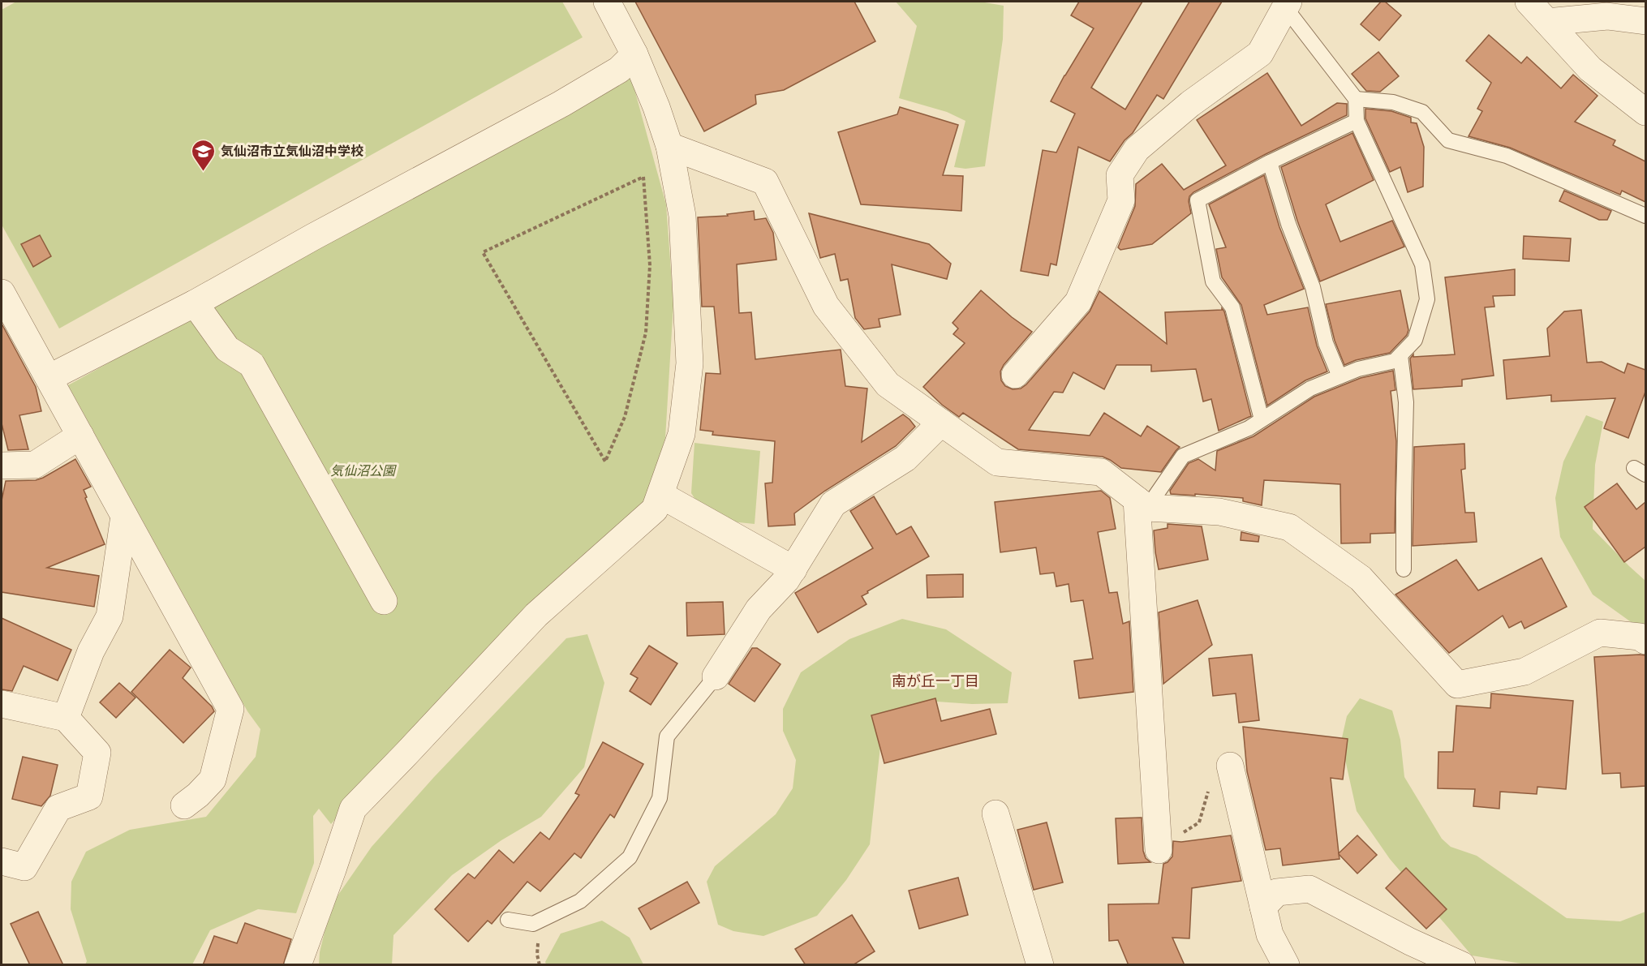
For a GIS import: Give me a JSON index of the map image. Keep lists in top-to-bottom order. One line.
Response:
{"districts":["南が丘一丁目"],"parks":["気仙沼公園"],"places":{"school or university":["気仙沼市立気仙沼中学校"]}}
